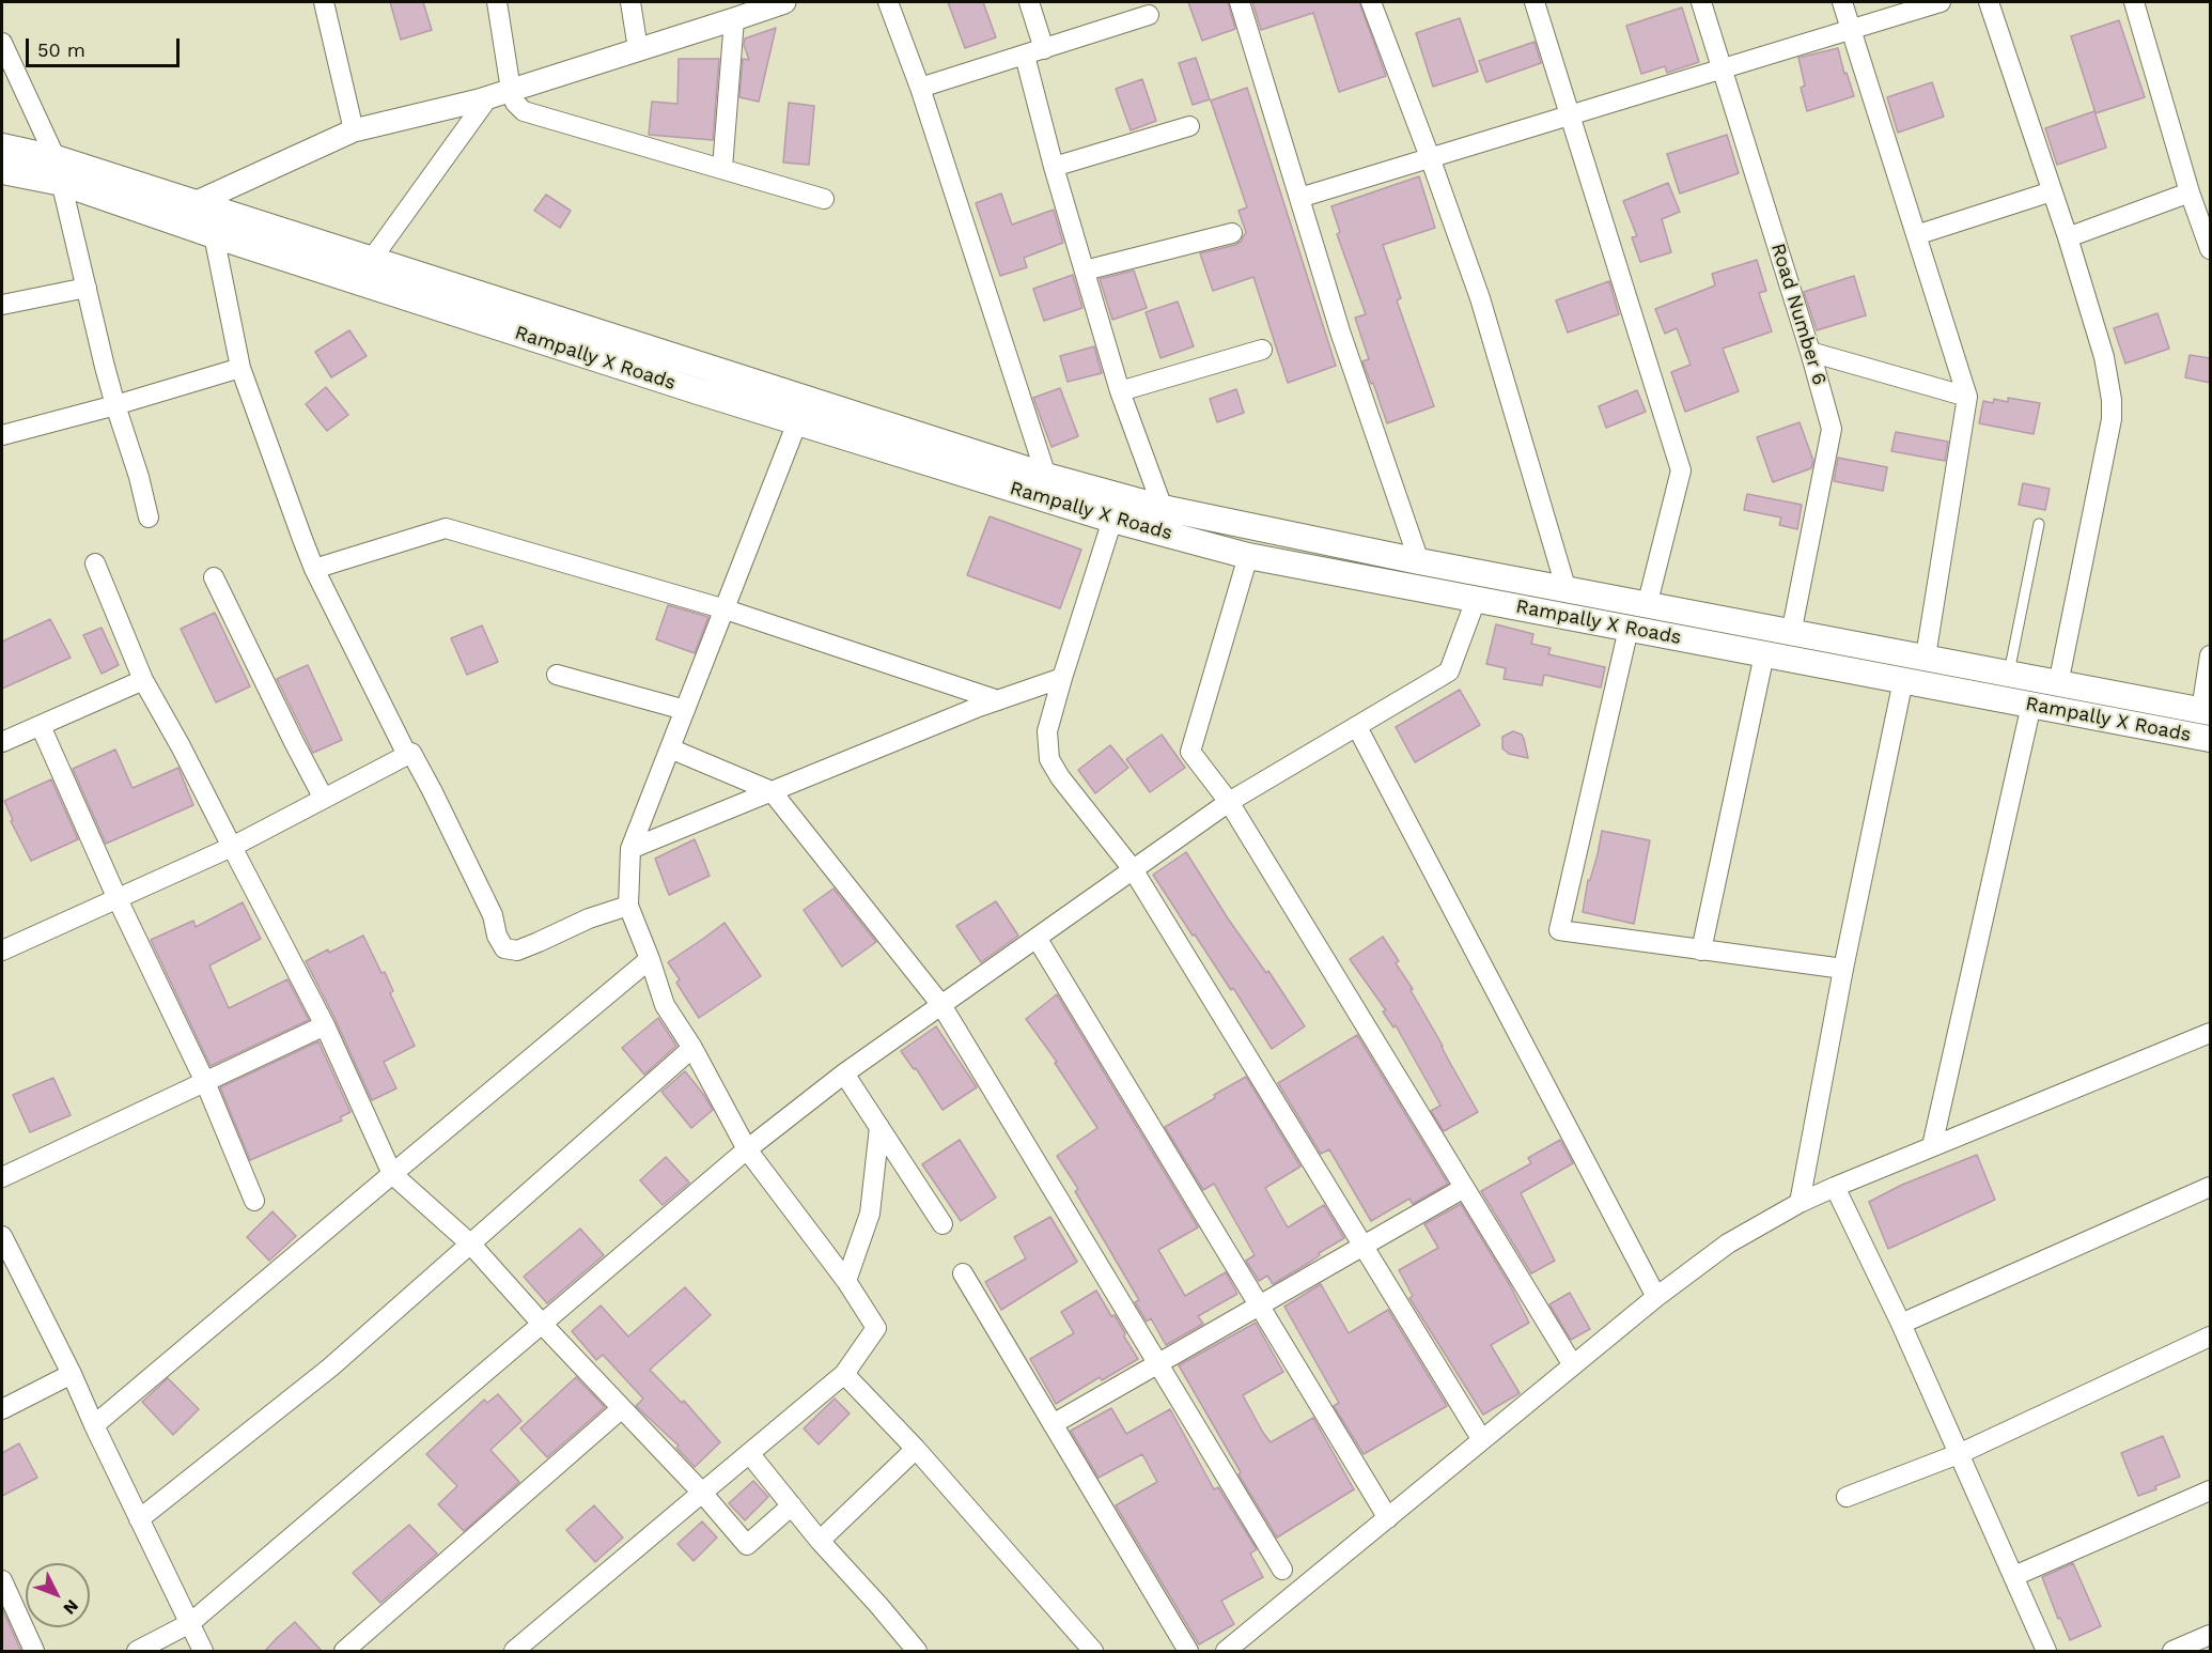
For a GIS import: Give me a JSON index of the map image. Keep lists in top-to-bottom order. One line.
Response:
{"streets":{"main road":["Rampally X Roads"],"street":["Road Number 6"]},"scale_bar":"50 m","north":"bottom right"}
